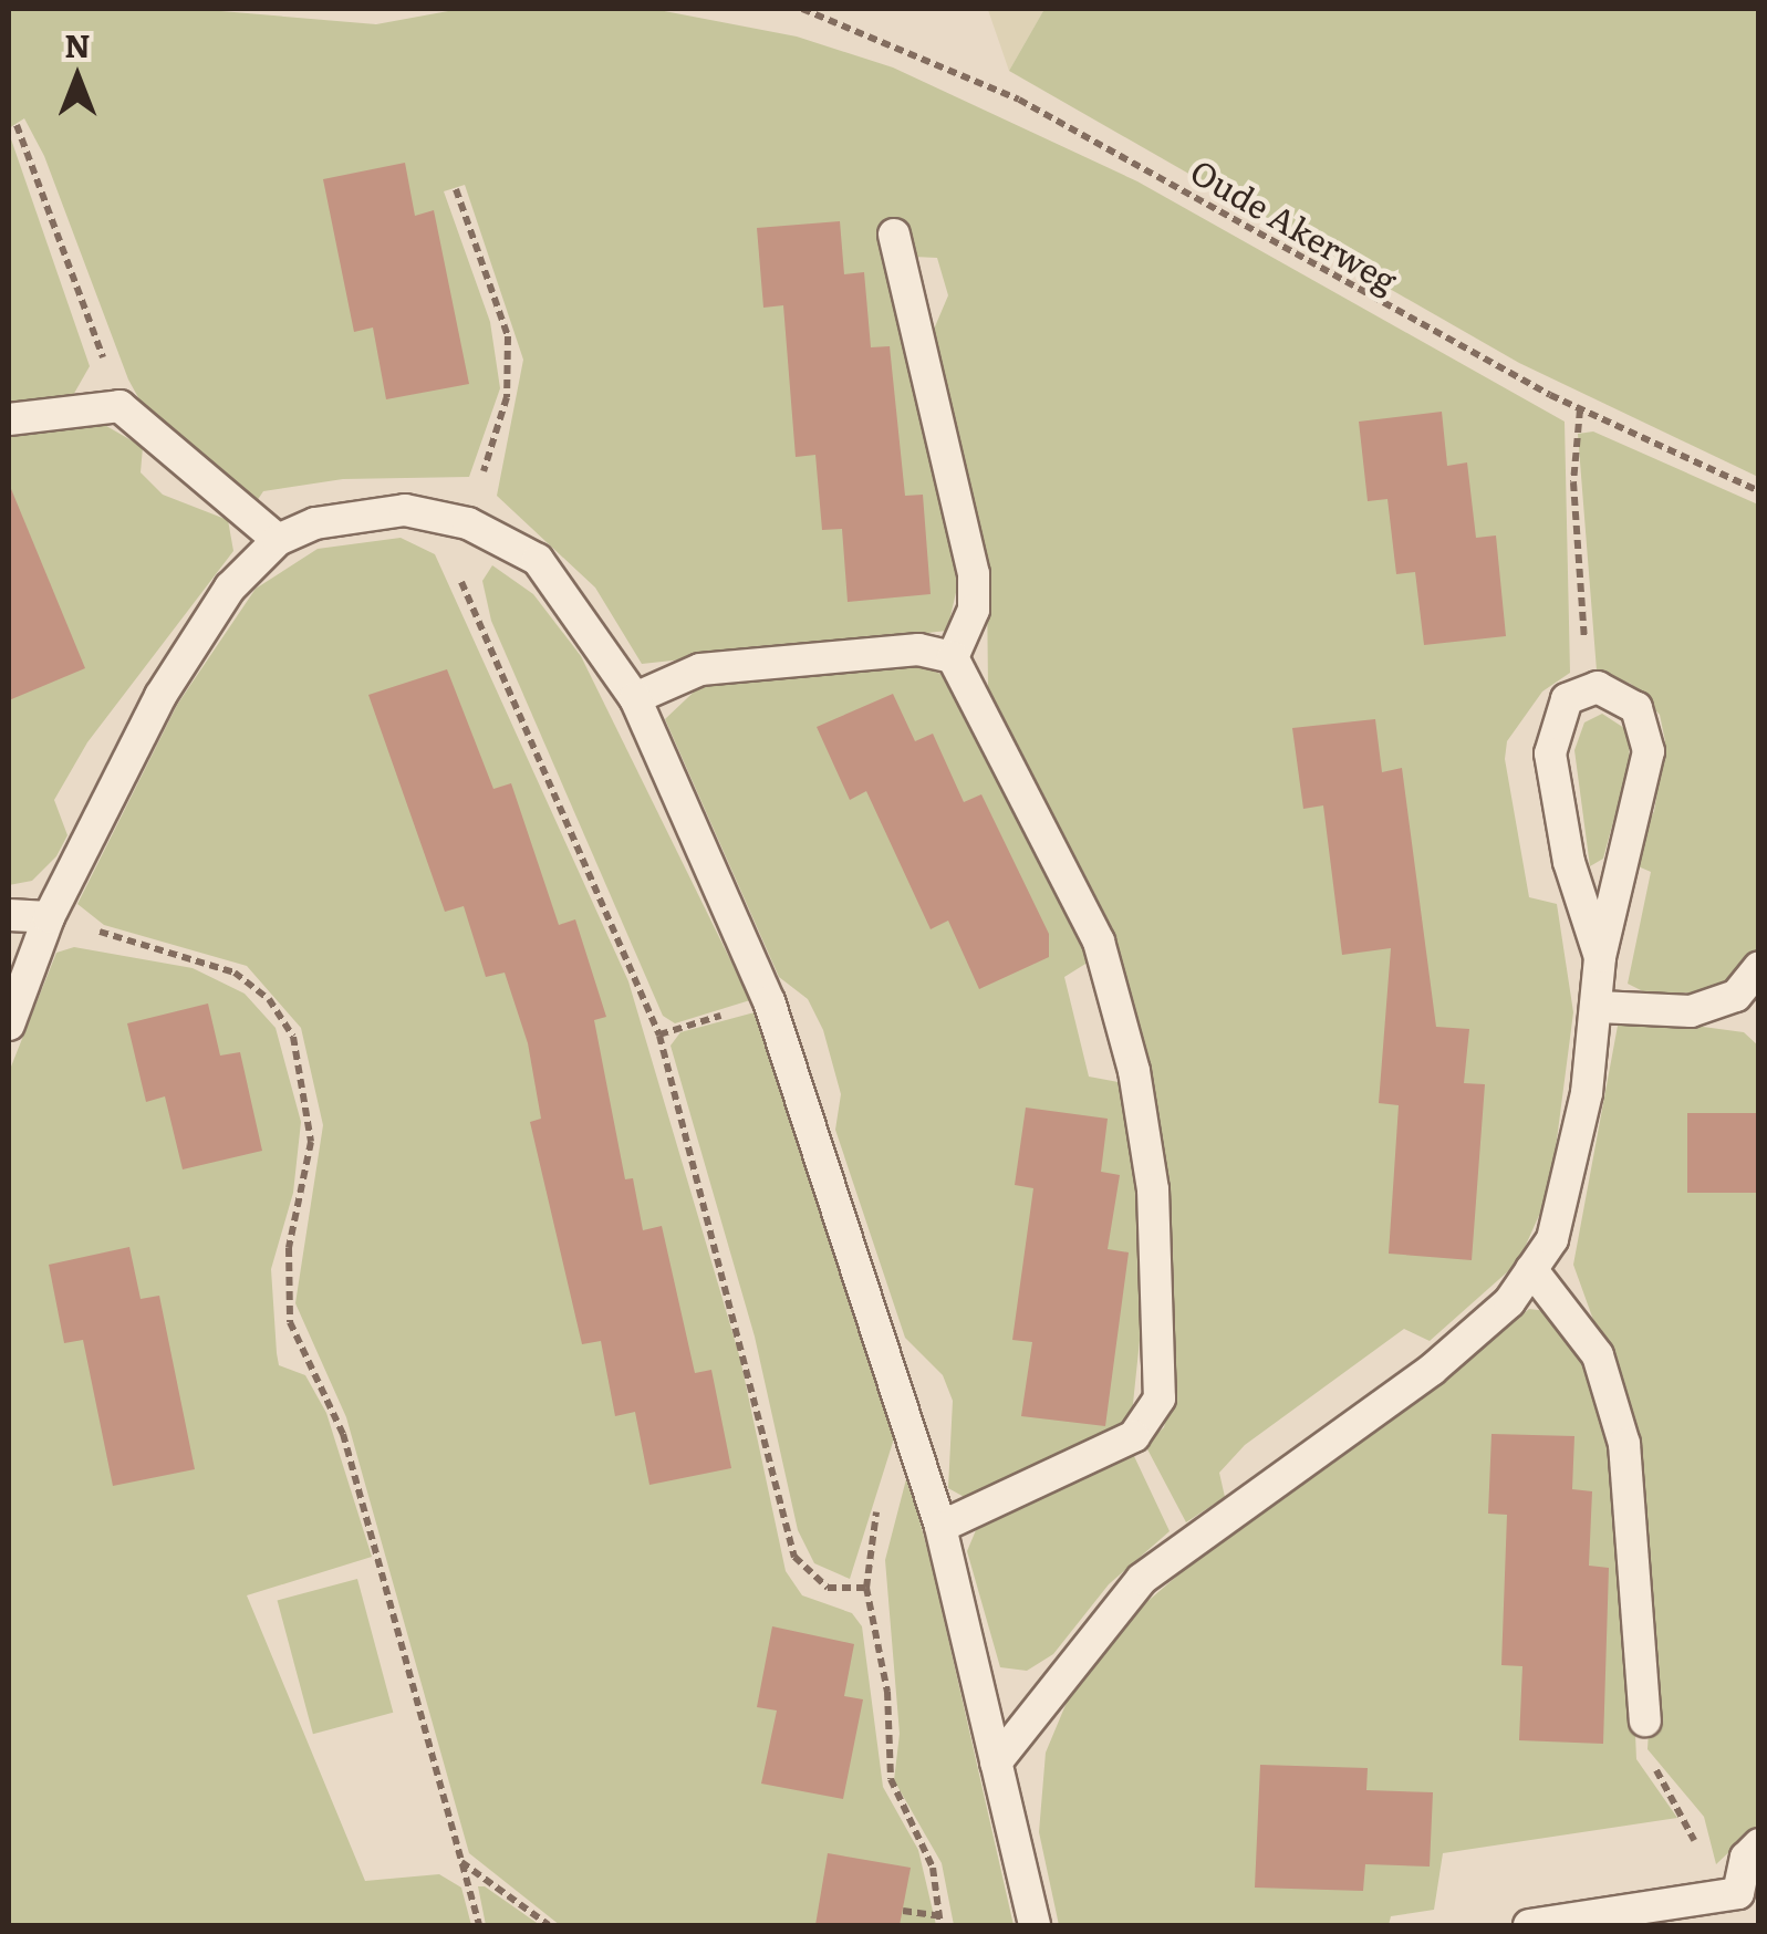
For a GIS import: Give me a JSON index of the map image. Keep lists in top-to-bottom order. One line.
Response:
{"streets":{"path":["Oude Akerweg"]},"north":"top"}
